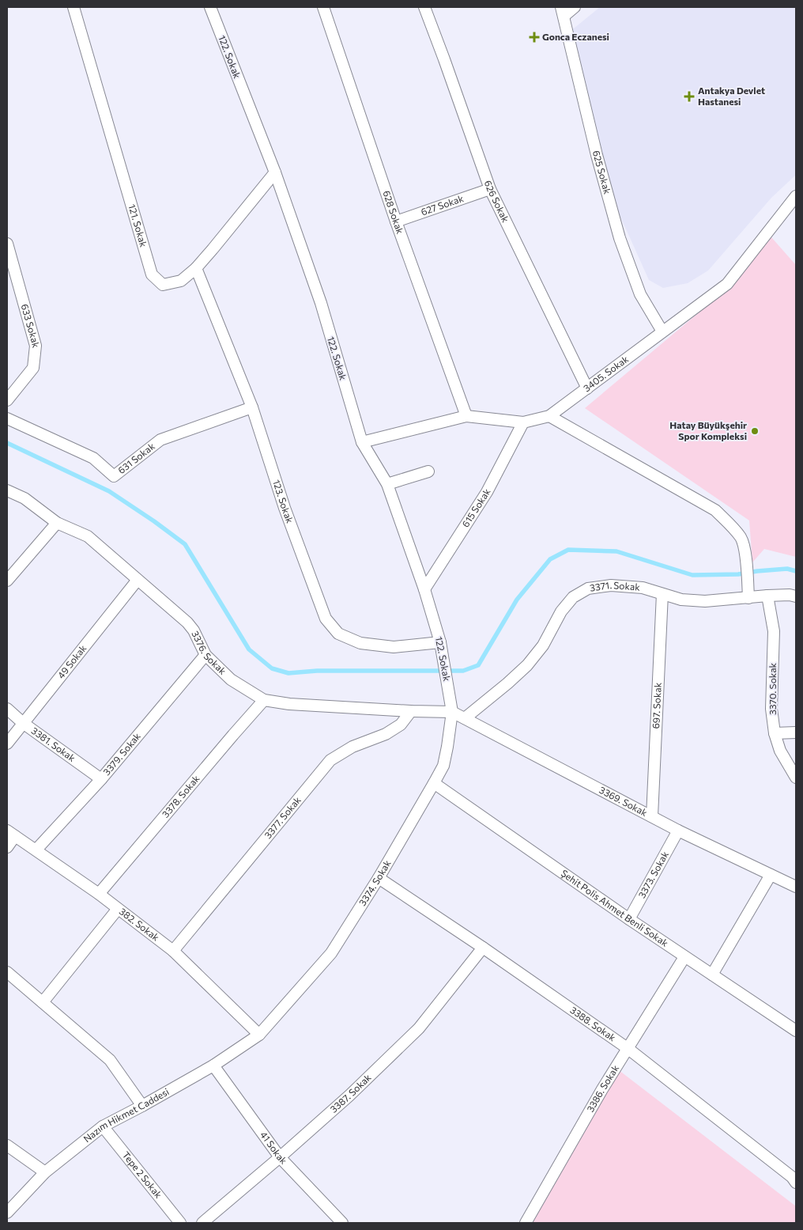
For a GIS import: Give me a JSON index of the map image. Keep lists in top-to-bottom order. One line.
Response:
{"streets":{"street":["122. Sokak","625 Sokak","626 Sokak","627 Sokak","628 Sokak","121. Sokak","633 Sokak","3405. Sokak","631 Sokak","123. Sokak","615 Sokak","3371. Sokak","3376. Sokak","49 Sokak","3370. Sokak","697. Sokak","3381. Sokak","3379. Sokak","3378. Sokak","3369. Sokak","3377. Sokak","3373. Sokak","3374. Sokak","Şehit Polis Ahmet Benli Sokak","382. Sokak","3388. Sokak","3386. Sokak","3387. Sokak","Nazım Hikmet Caddesi","41 Sokak","Tepe 2 Sokak"]},"crossings":[["122. Sokak","121. Sokak"],["122. Sokak","3405. Sokak"],["122. Sokak","123. Sokak"],["122. Sokak","615 Sokak"],["122. Sokak","3376. Sokak"],["122. Sokak","3369. Sokak"],["122. Sokak","3374. Sokak"],["625 Sokak","3405. Sokak"],["626 Sokak","627 Sokak"],["626 Sokak","3405. Sokak"],["627 Sokak","628 Sokak"],["628 Sokak","3405. Sokak"],["121. Sokak","123. Sokak"],["3405. Sokak","615 Sokak"],["631 Sokak","123. Sokak"],["3371. Sokak","3370. Sokak"],["3371. Sokak","697. Sokak"],["3371. Sokak","3369. Sokak"],["3376. Sokak","49 Sokak"],["3376. Sokak","3379. Sokak"],["3376. Sokak","3378. Sokak"],["3376. Sokak","3369. Sokak"],["3376. Sokak","3377. Sokak"],["3376. Sokak","3374. Sokak"],["49 Sokak","3381. Sokak"],["697. Sokak","3369. Sokak"],["3381. Sokak","3379. Sokak"],["3379. Sokak","382. Sokak"],["3378. Sokak","382. Sokak"],["3369. Sokak","3373. Sokak"],["3369. Sokak","3374. Sokak"],["3377. Sokak","382. Sokak"],["3373. Sokak","Şehit Polis Ahmet Benli Sokak"],["3374. Sokak","Şehit Polis Ahmet Benli Sokak"],["3374. Sokak","382. Sokak"],["3374. Sokak","3388. Sokak"],["3374. Sokak","Nazım Hikmet Caddesi"],["Şehit Polis Ahmet Benli Sokak","3386. Sokak"],["382. Sokak","Nazım Hikmet Caddesi"],["3388. Sokak","3386. Sokak"],["3388. Sokak","3387. Sokak"],["3387. Sokak","41 Sokak"],["Nazım Hikmet Caddesi","41 Sokak"],["Nazım Hikmet Caddesi","Tepe 2 Sokak"]],"places":{"health":["Gonca Eczanesi","Antakya Devlet Hastanesi"],"other":["Hatay Büyükşehir Spor Kompleksi"]}}
